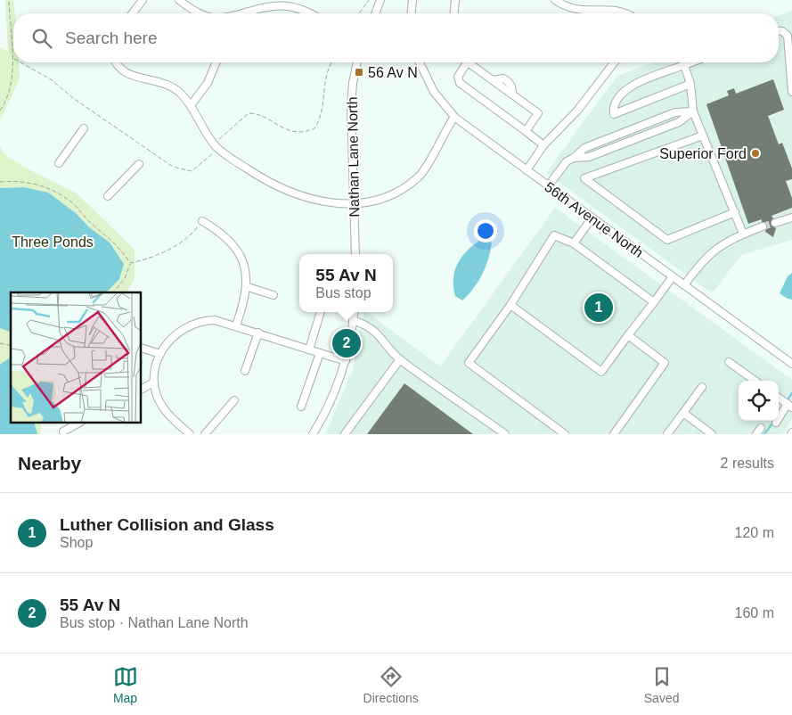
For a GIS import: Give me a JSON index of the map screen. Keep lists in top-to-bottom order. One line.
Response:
{"streets":{"street":["Nathan Lane North","56th Avenue North"]},"parks":["Three Ponds"],"places":{"transit":["56 Av N"],"other":["Superior Ford"]},"page":{"search":"Search here","popup":["55 Av N","Bus stop"],"pins":["1","2"],"heading":["Nearby","2 results"],"list":[{"mark":"1","name":"Luther Collision and Glass","note":"Shop","value":"120 m"},{"mark":"2","name":"55 Av N","note":"Bus stop · Nathan Lane North","value":"160 m"}],"nav":["Map","Directions","Saved"]}}
